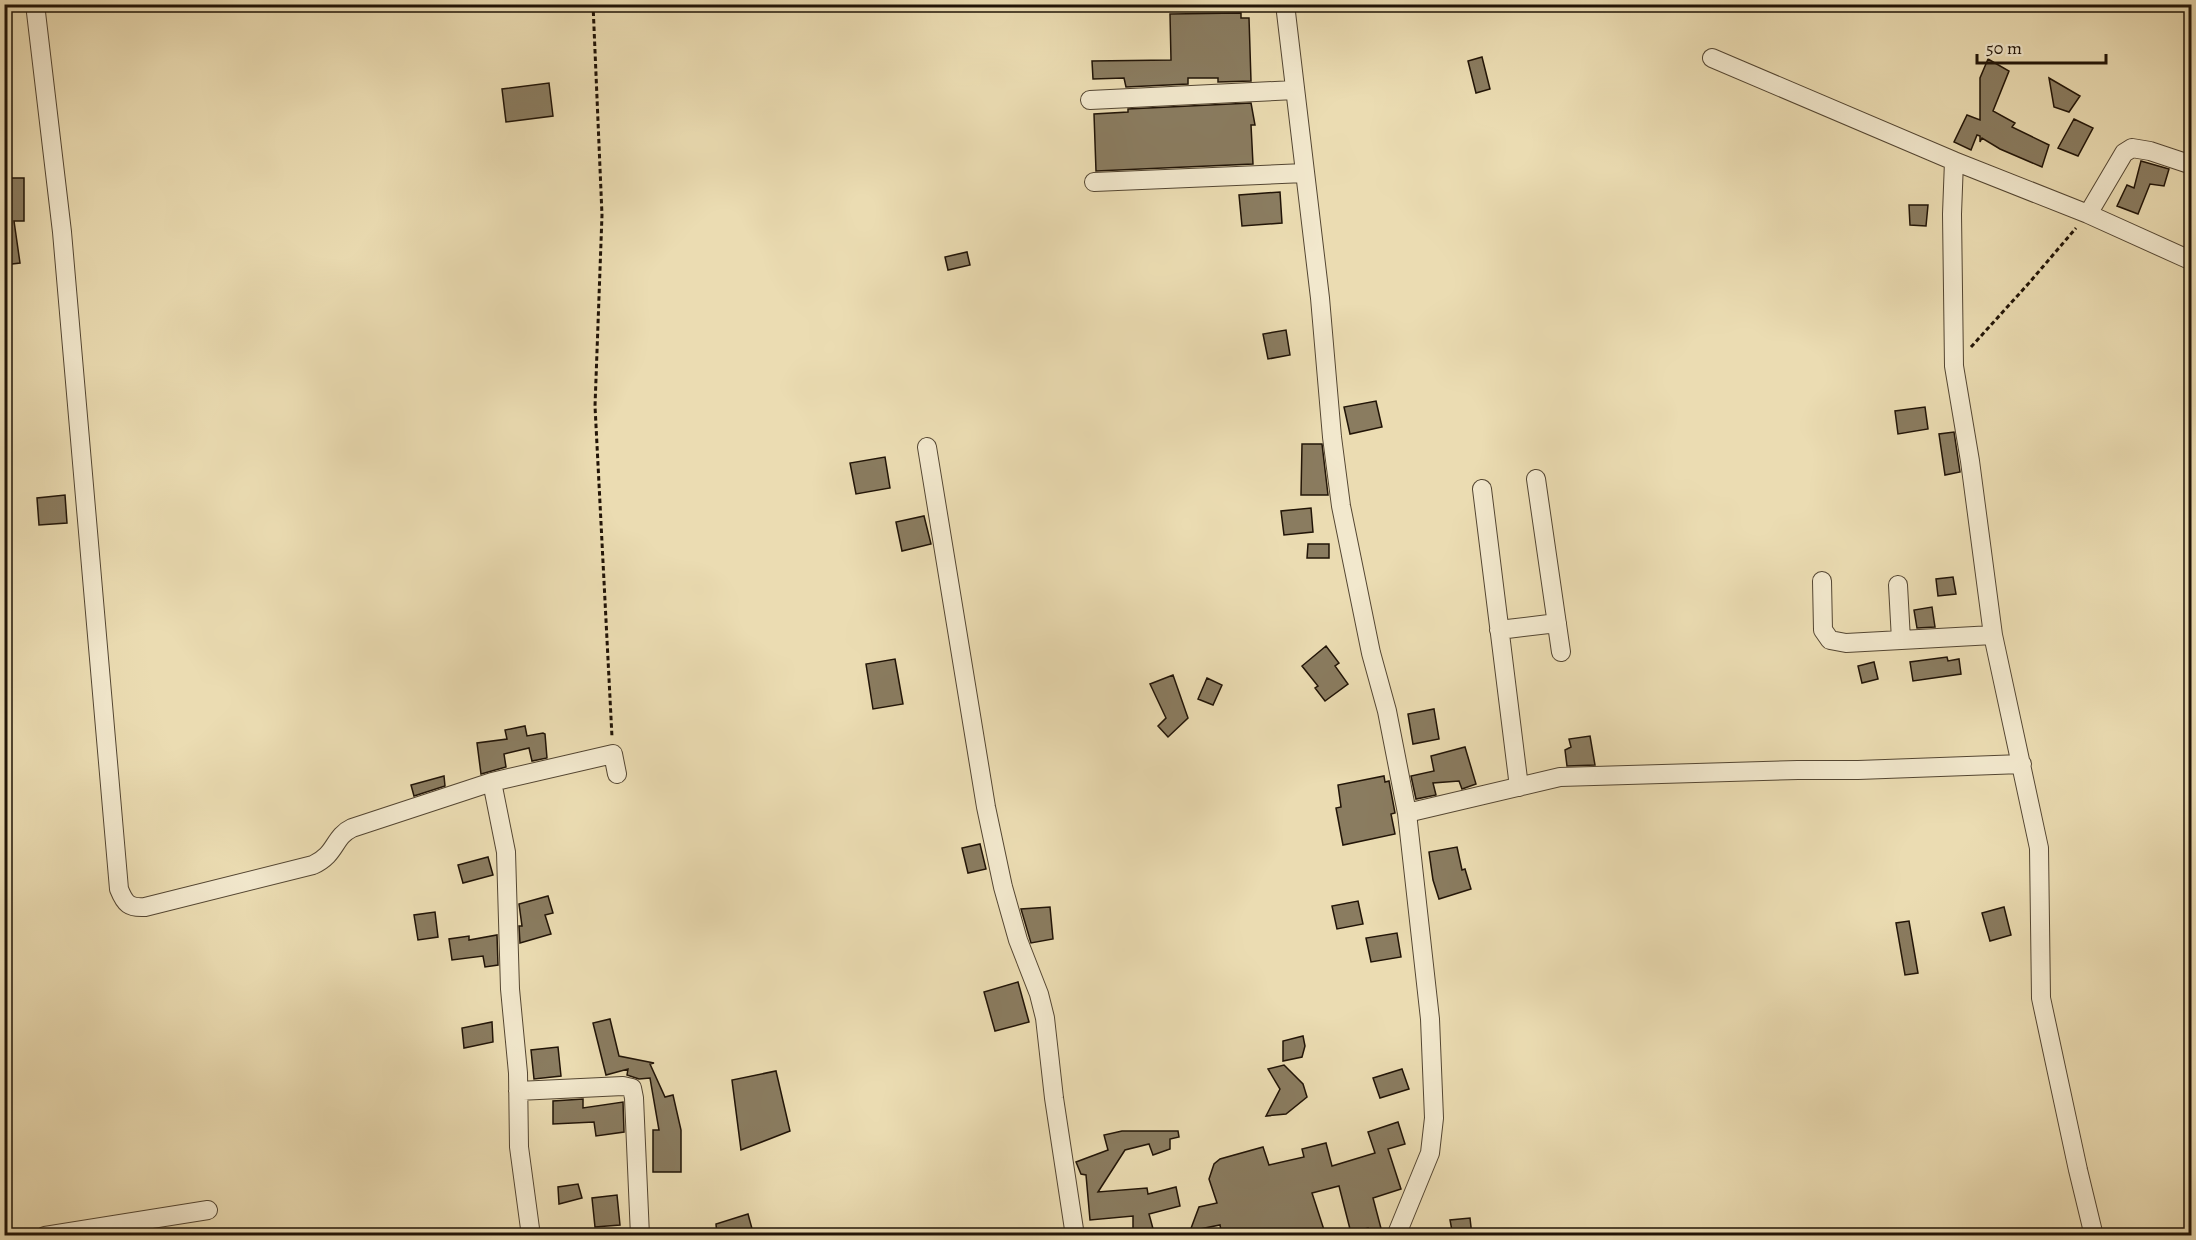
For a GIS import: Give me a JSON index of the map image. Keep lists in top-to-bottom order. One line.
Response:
{"scale_bar":"50 m"}
